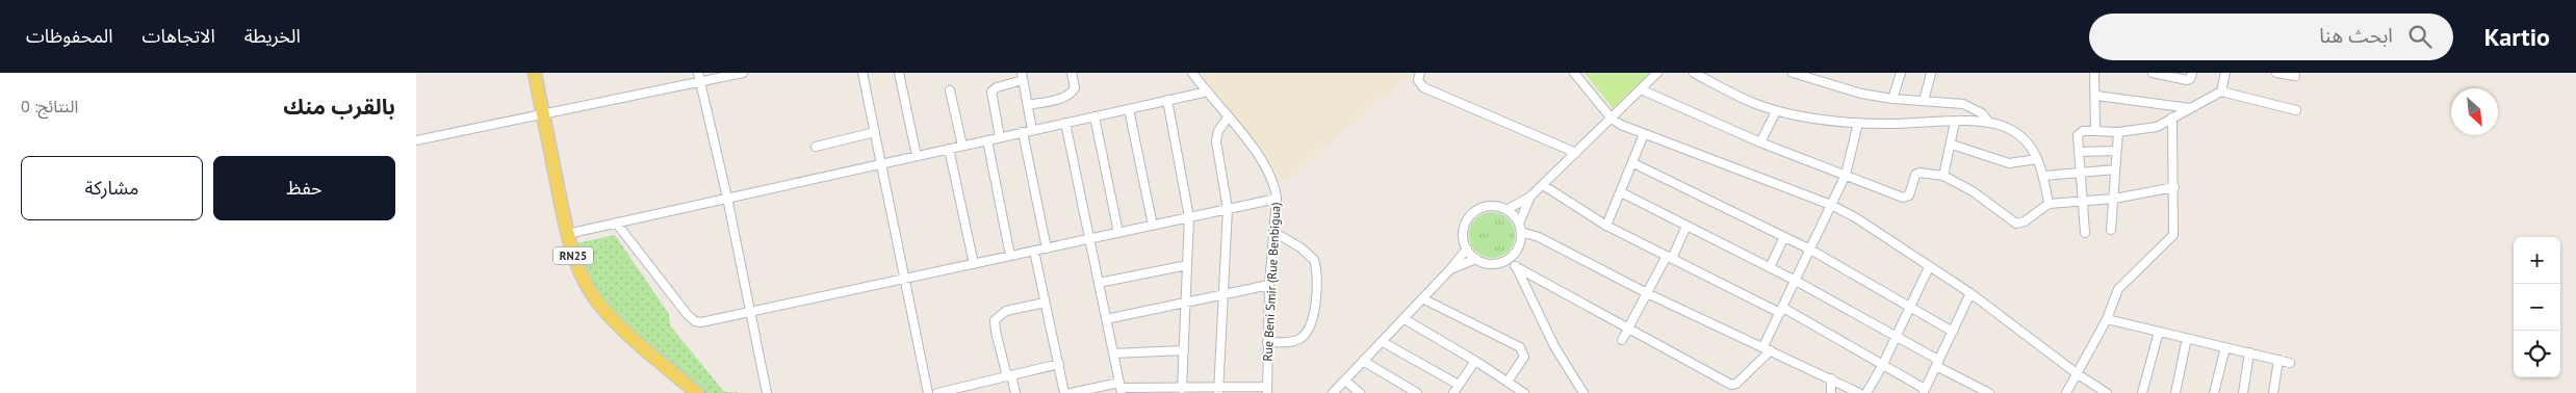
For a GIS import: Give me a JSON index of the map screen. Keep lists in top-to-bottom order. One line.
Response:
{"streets":{"main road":["RN25"],"street":["Rue Beni Smir (Rue Benbigua)"]},"north":"bottom right","page":{"header":"Kartio","search":"ابحث هنا","nav":["الخريطة","الاتجاهات","المحفوظات"],"heading":["بالقرب منك","النتائج: 0"],"buttons":["حفظ","مشاركة"],"map_buttons":["+","−"]}}
